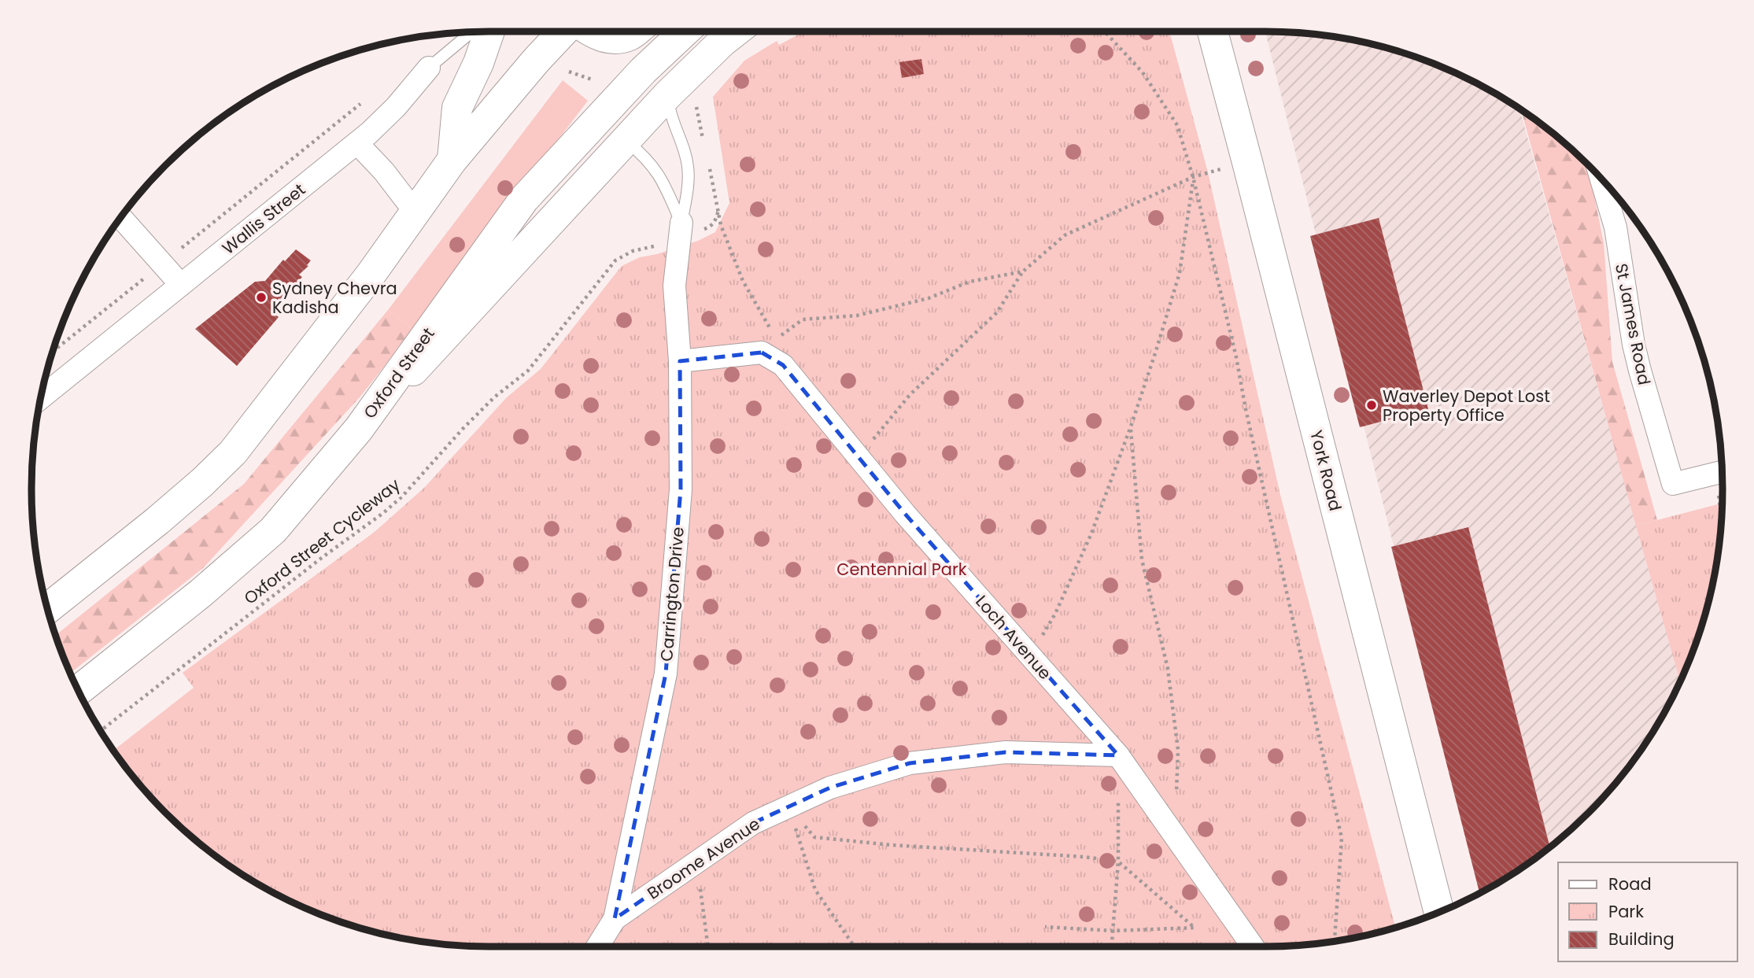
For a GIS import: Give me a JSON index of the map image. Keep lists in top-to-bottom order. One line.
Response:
{"streets":{"main road":["Oxford Street","York Road"],"street":["Wallis Street","St James Road","Carrington Drive","Loch Avenue","Broome Avenue"],"path":["Oxford Street Cycleway"]},"crossings":[["Carrington Drive","Loch Avenue"],["Carrington Drive","Broome Avenue"],["Loch Avenue","Broome Avenue"]],"parks":["Centennial Park"],"places":["Sydney Chevra Kadisha","Waverley Depot Lost Property Office"],"legend":["Road","Park","Building"]}
